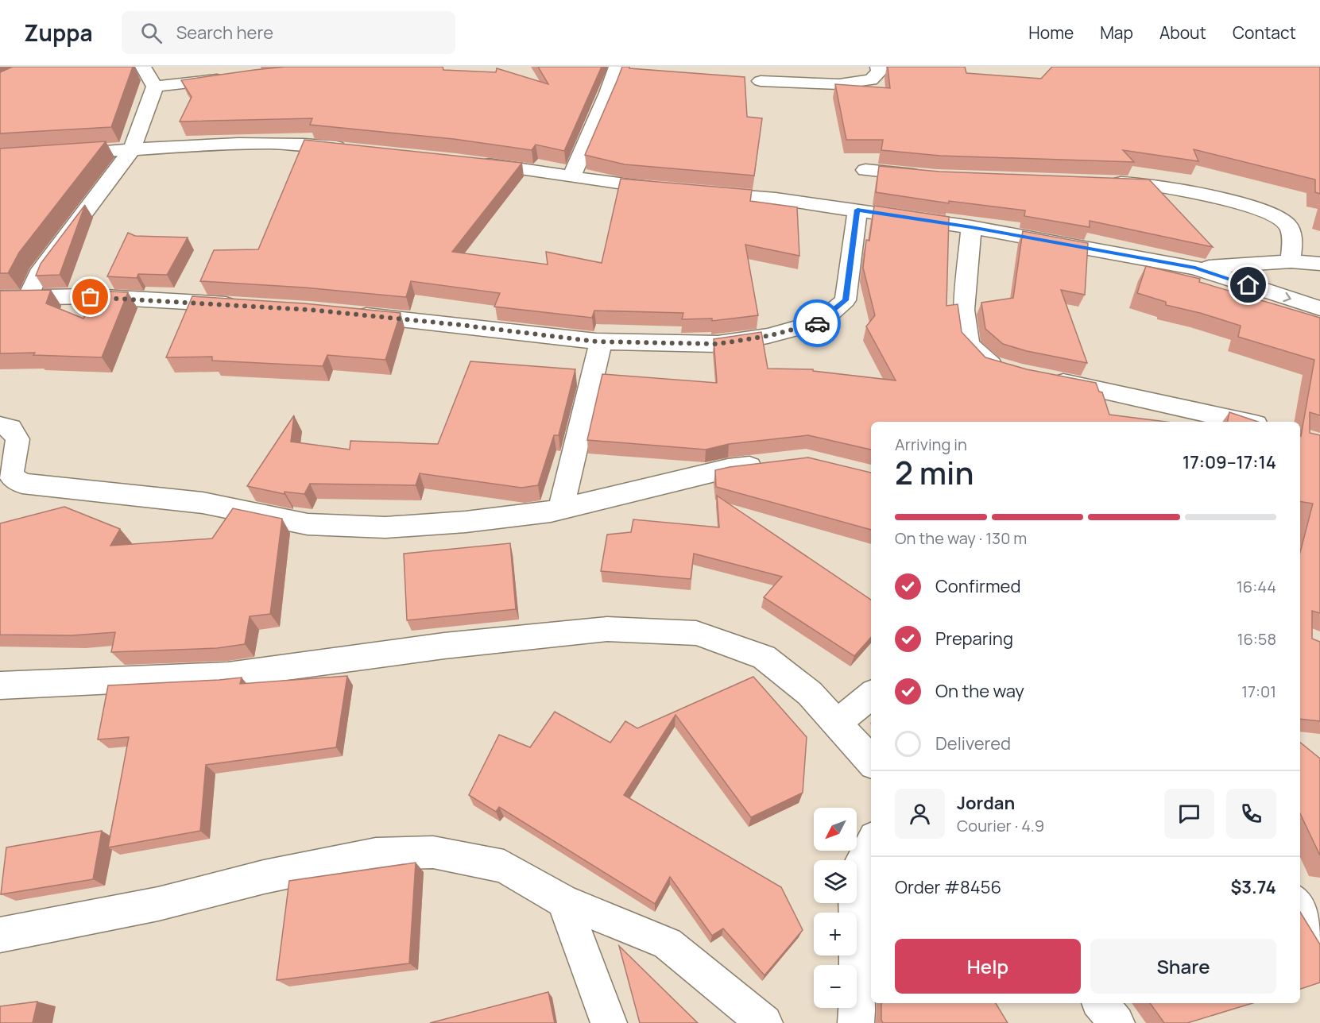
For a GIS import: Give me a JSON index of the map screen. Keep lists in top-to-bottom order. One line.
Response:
{"north":"bottom left","page":{"header":"Zuppa","search":"Search here","nav":["Home","Map","About","Contact"],"heading":["2 min","Arriving in","17:09–17:14"],"panel":["Jordan","Courier · 4.9","Order #8456","$3.74"],"bar":"On the way · 130 m","list":[["Confirmed","16:44"],["Preparing","16:58"],["On the way","17:01"],"Delivered"],"map_buttons":["+","−"],"buttons":["Help","Share"]}}
